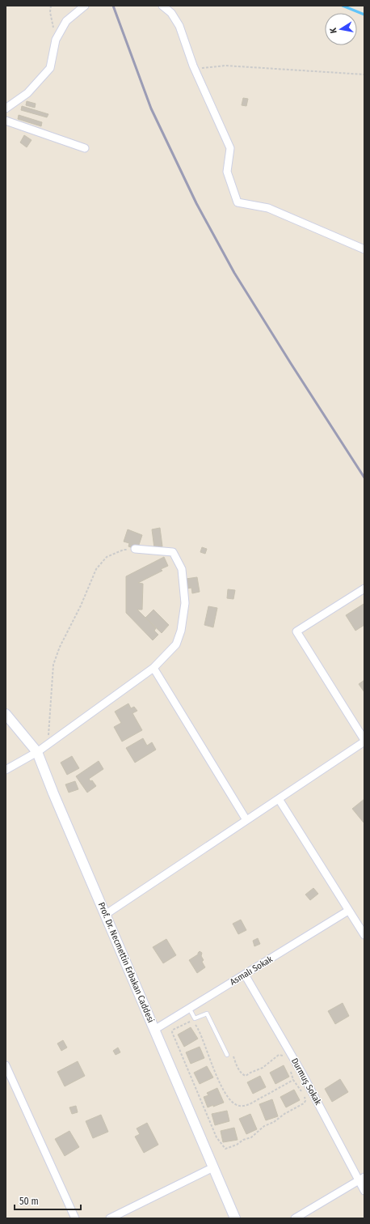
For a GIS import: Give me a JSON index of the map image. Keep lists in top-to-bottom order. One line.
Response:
{"streets":{"street":["Prof. Dr. Necmettin Erbakan Caddesi","Asmalı Sokak","Durmuş Sokak"]},"crossings":[["Prof. Dr. Necmettin Erbakan Caddesi","Asmalı Sokak"],["Asmalı Sokak","Durmuş Sokak"]],"scale_bar":"50 m","north":"left"}
